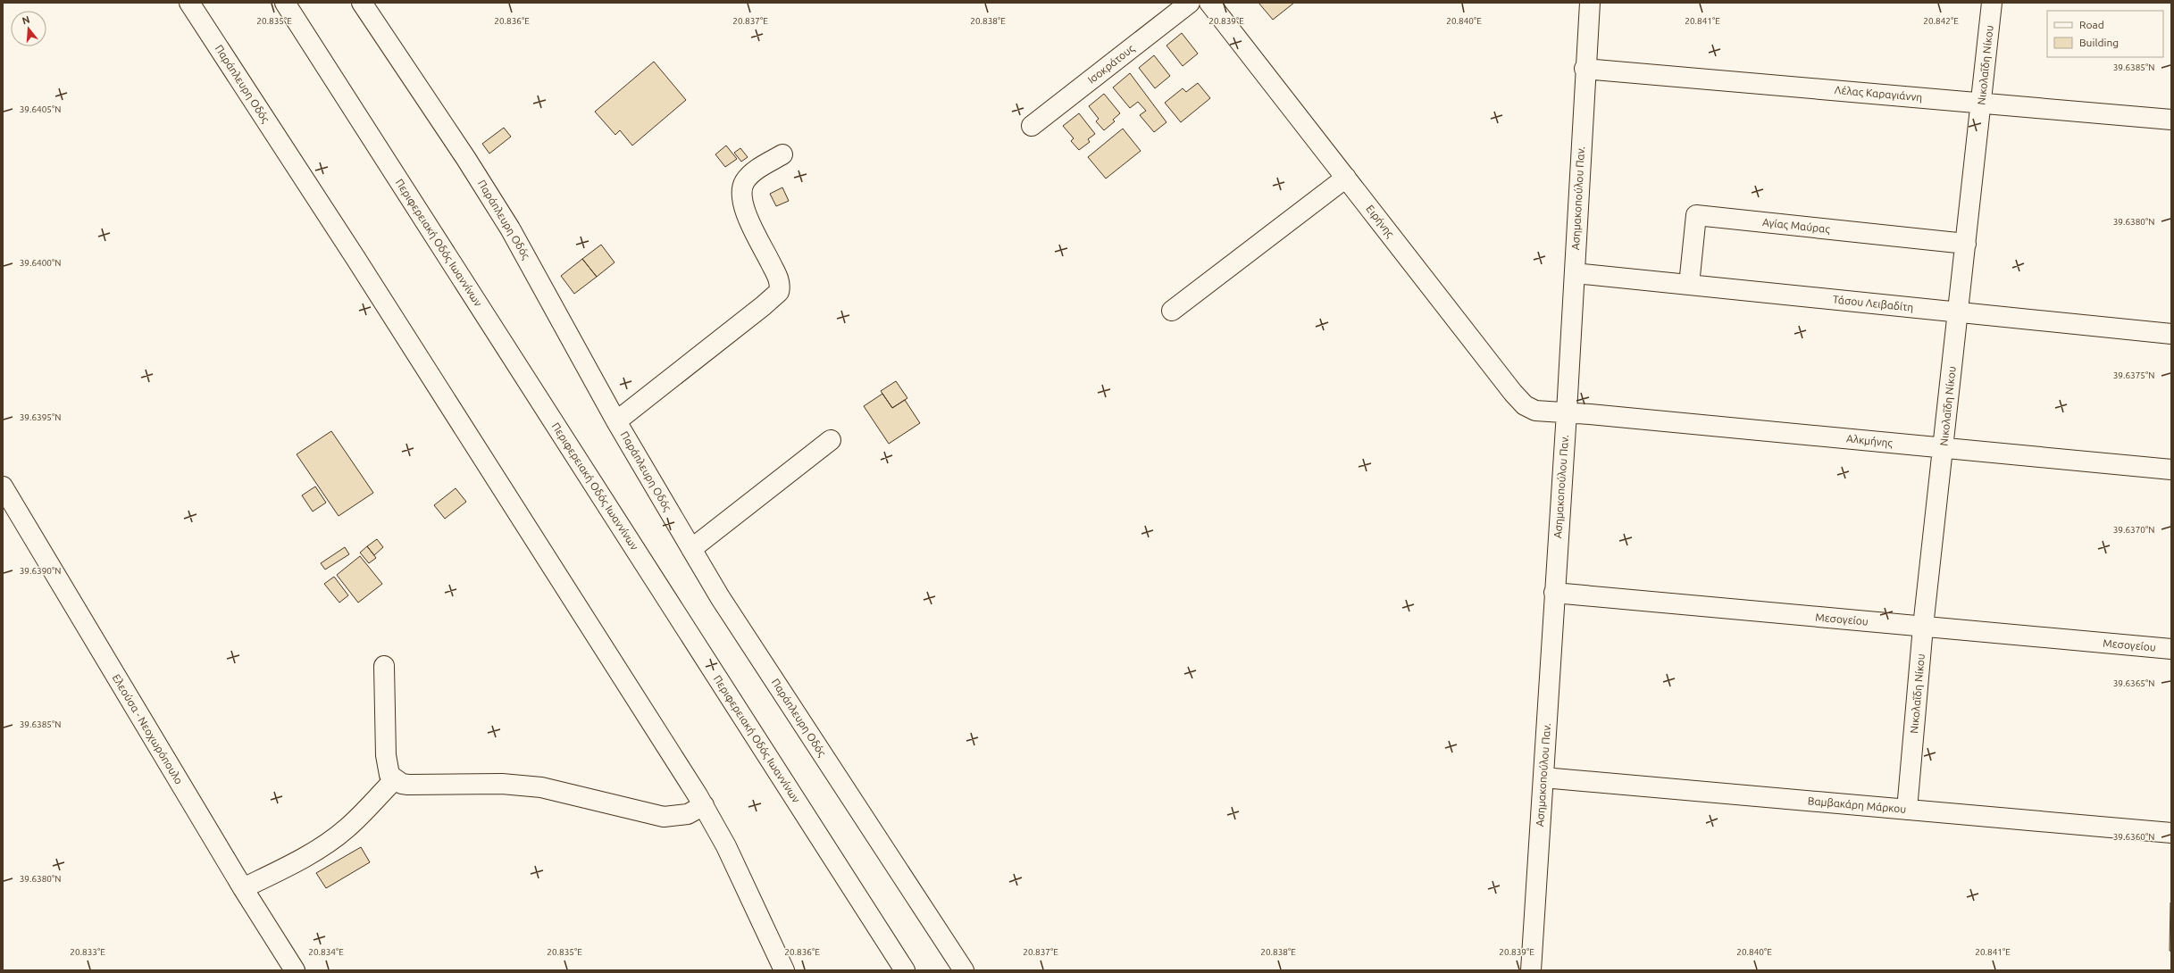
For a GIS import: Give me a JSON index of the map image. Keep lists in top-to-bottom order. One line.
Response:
{"streets":{"main road":["Ισοκράτους","Νικολαΐδη Νίκου","Παράπλευρη Οδός","Λέλας Καραγιάννη","Ασημακοπούλου Παν.","Ειρήνης","Αγίας Μαύρας","Περιφερειακή Οδός Ιωαννίνων","Τάσου Λειβαδίτη","Αλκμήνης","Μεσογείου","Ελεούσα - Νεοχωρόπουλο","Βαμβακάρη Μάρκου"]},"crossings":[["Νικολαΐδη Νίκου","Λέλας Καραγιάννη"],["Νικολαΐδη Νίκου","Αγίας Μαύρας"],["Νικολαΐδη Νίκου","Τάσου Λειβαδίτη"],["Νικολαΐδη Νίκου","Αλκμήνης"],["Νικολαΐδη Νίκου","Μεσογείου"],["Νικολαΐδη Νίκου","Βαμβακάρη Μάρκου"],["Λέλας Καραγιάννη","Ασημακοπούλου Παν."],["Ασημακοπούλου Παν.","Ειρήνης"],["Ασημακοπούλου Παν.","Τάσου Λειβαδίτη"],["Ασημακοπούλου Παν.","Αλκμήνης"],["Ασημακοπούλου Παν.","Μεσογείου"],["Ασημακοπούλου Παν.","Βαμβακάρη Μάρκου"],["Ειρήνης","Αλκμήνης"],["Αγίας Μαύρας","Τάσου Λειβαδίτη"]],"legend":["Road","Building"],"north":"top","coordinates":["20.842°E","20.835°E","20.836°E","20.837°E","20.838°E","20.839°E","20.840°E","20.841°E","39.6385°N","39.6405°N","39.6380°N","39.6400°N","39.6375°N","39.6395°N","39.6370°N","39.6390°N","39.6365°N","39.6360°N","20.833°E","20.834°E"]}
